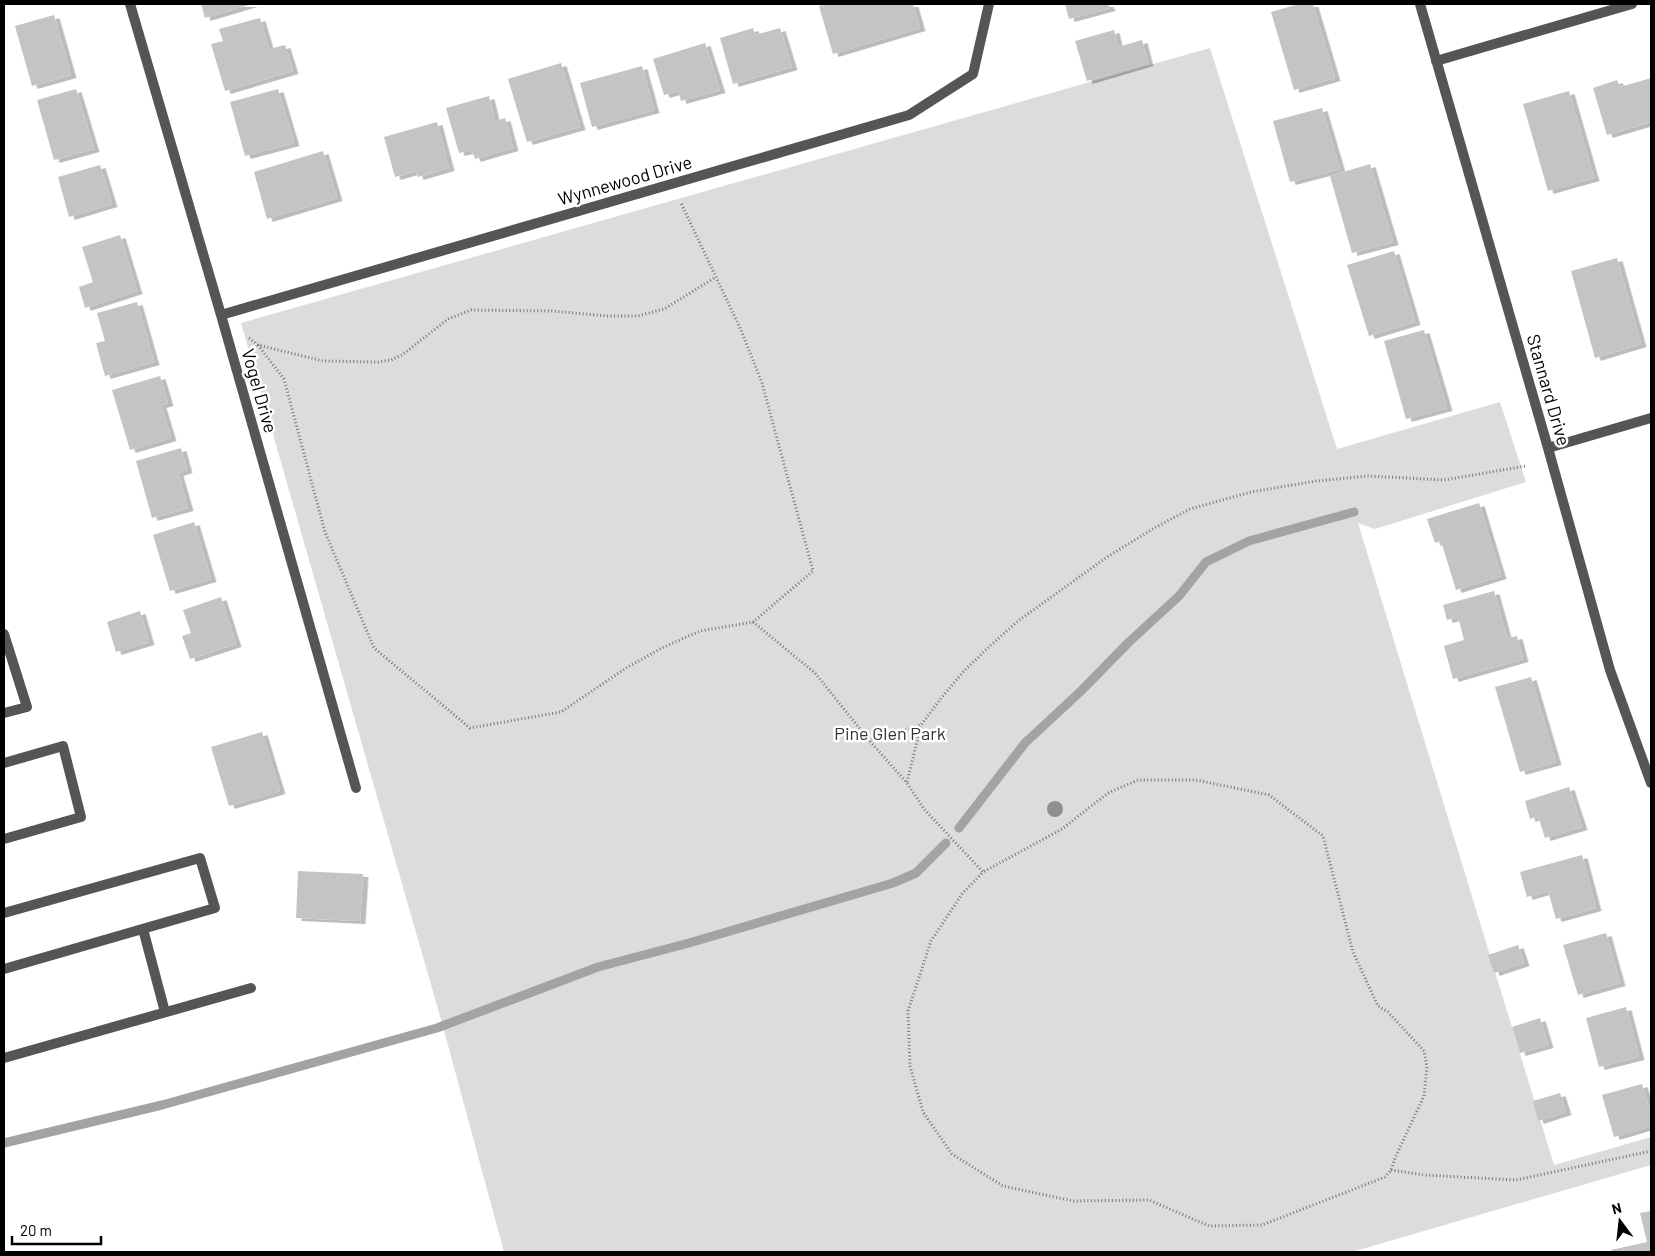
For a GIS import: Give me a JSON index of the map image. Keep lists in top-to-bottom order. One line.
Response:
{"streets":{"street":["Wynnewood Drive","Stannard Drive","Vogel Drive"]},"crossings":[["Wynnewood Drive","Vogel Drive"]],"parks":["Pine Glen Park"],"scale_bar":"20 m","north":"top"}
